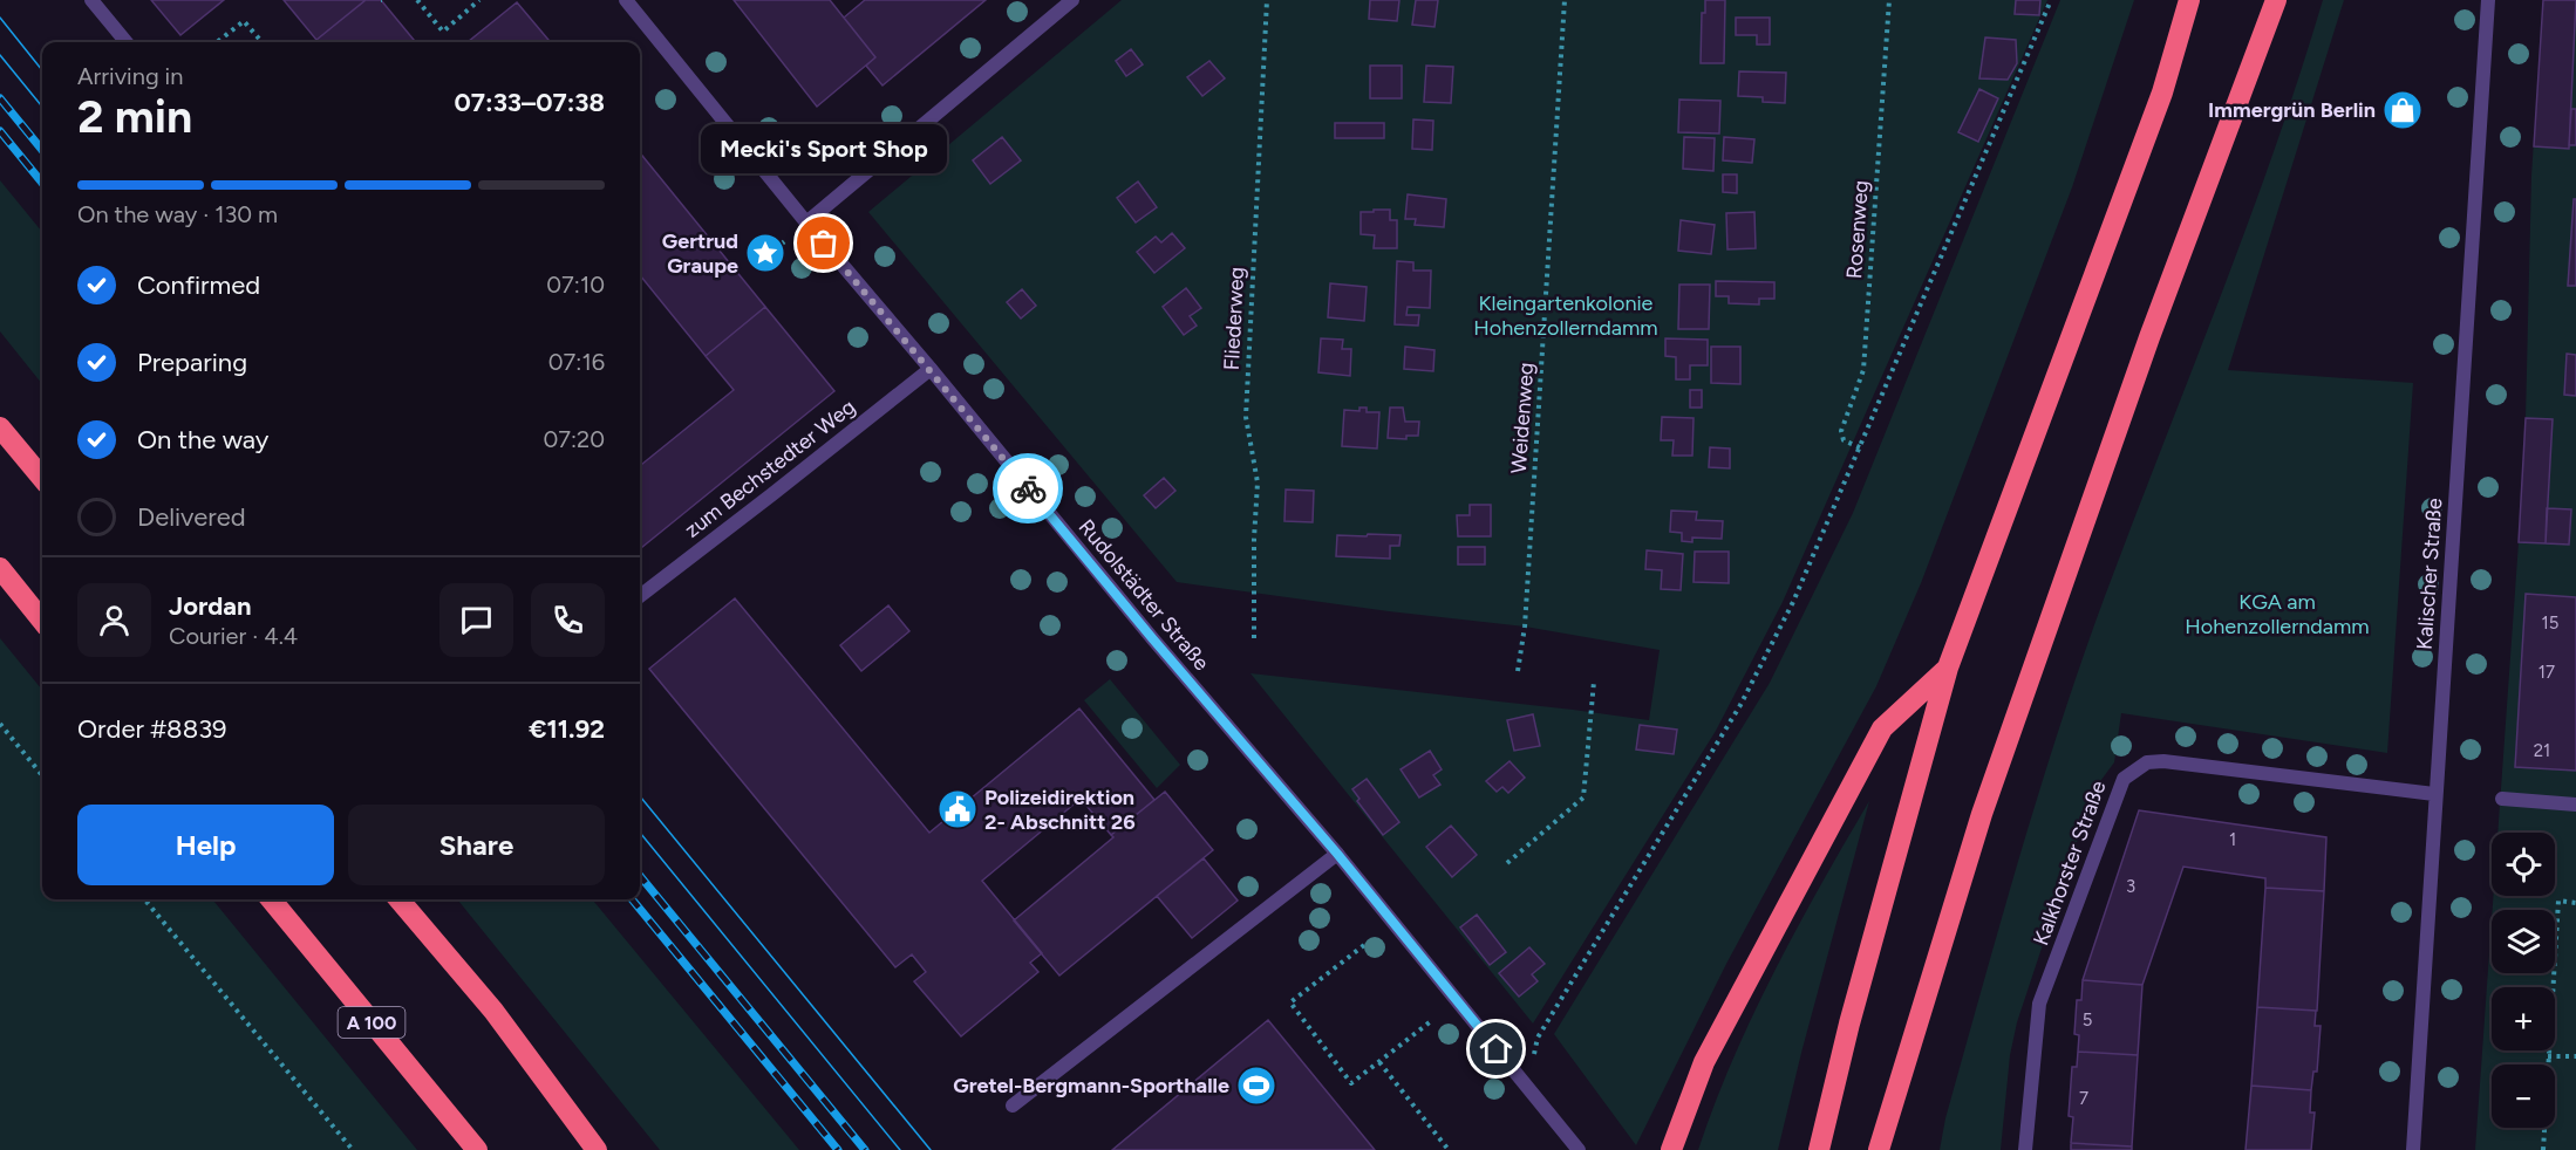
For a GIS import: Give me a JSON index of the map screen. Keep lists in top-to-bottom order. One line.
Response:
{"streets":{"highway":["A 100"],"street":["zum Bechstedter Weg","Kalischer Straße","Rudolstädter Straße","Kalkhorster Straße"],"path":["Rosenweg","Fliederweg","Weidenweg"]},"crossings":[["zum Bechstedter Weg","Rudolstädter Straße"],["Kalischer Straße","Kalkhorster Straße"]],"parks":["Kleingartenkolonie Hohenzollerndamm","KGA am Hohenzollerndamm"],"places":{"shop":["Immergrün Berlin"],"other":["Mecki's Sport Shop"],"place":["Gertrud Graupe"],"public building":["Polizeidirektion 2- Abschnitt 26"],"sports":["Gretel-Bergmann-Sporthalle"]},"house_numbers":["15","17","21","1","3","5","7"],"page":{"heading":["2 min","Arriving in","07:33–07:38"],"panel":["Jordan","Courier · 4.4","Order #8839","€11.92"],"bubble":"Mecki's Sport Shop","bar":"On the way · 130 m","list":[["Confirmed","07:10"],["Preparing","07:16"],["On the way","07:20"],"Delivered"],"buttons":["Help","Share"],"map_buttons":["+","−"]}}
